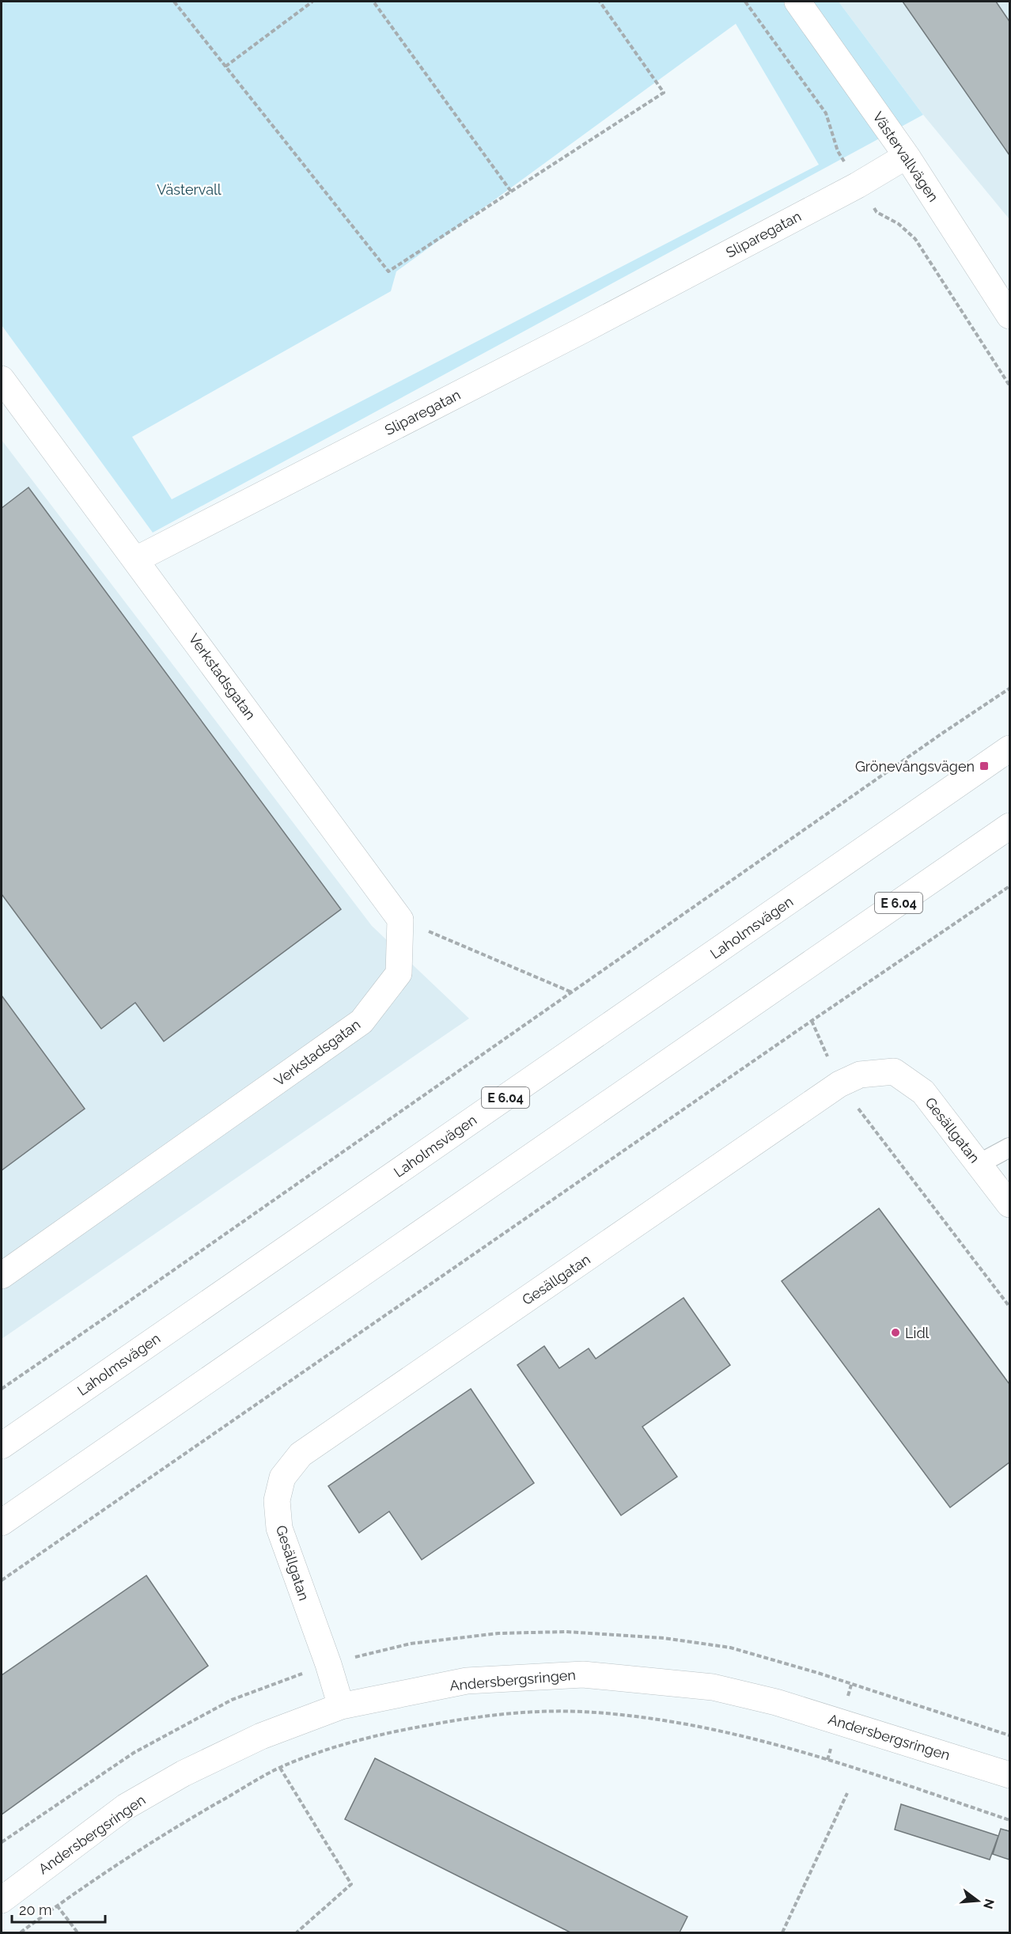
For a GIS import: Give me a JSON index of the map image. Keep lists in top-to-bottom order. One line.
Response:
{"streets":{"main road":["Västervallvägen","Sliparegatan","Verkstadsgatan","E 6.04","Laholmsvägen","Gesällgatan","Andersbergsringen"]},"crossings":[["Västervallvägen","Sliparegatan"],["Sliparegatan","Verkstadsgatan"],["Gesällgatan","Andersbergsringen"]],"parks":["Västervall"],"places":{"transit":["Grönevångsvägen"],"other":["Lidl"]},"scale_bar":"20 m","north":"right"}
